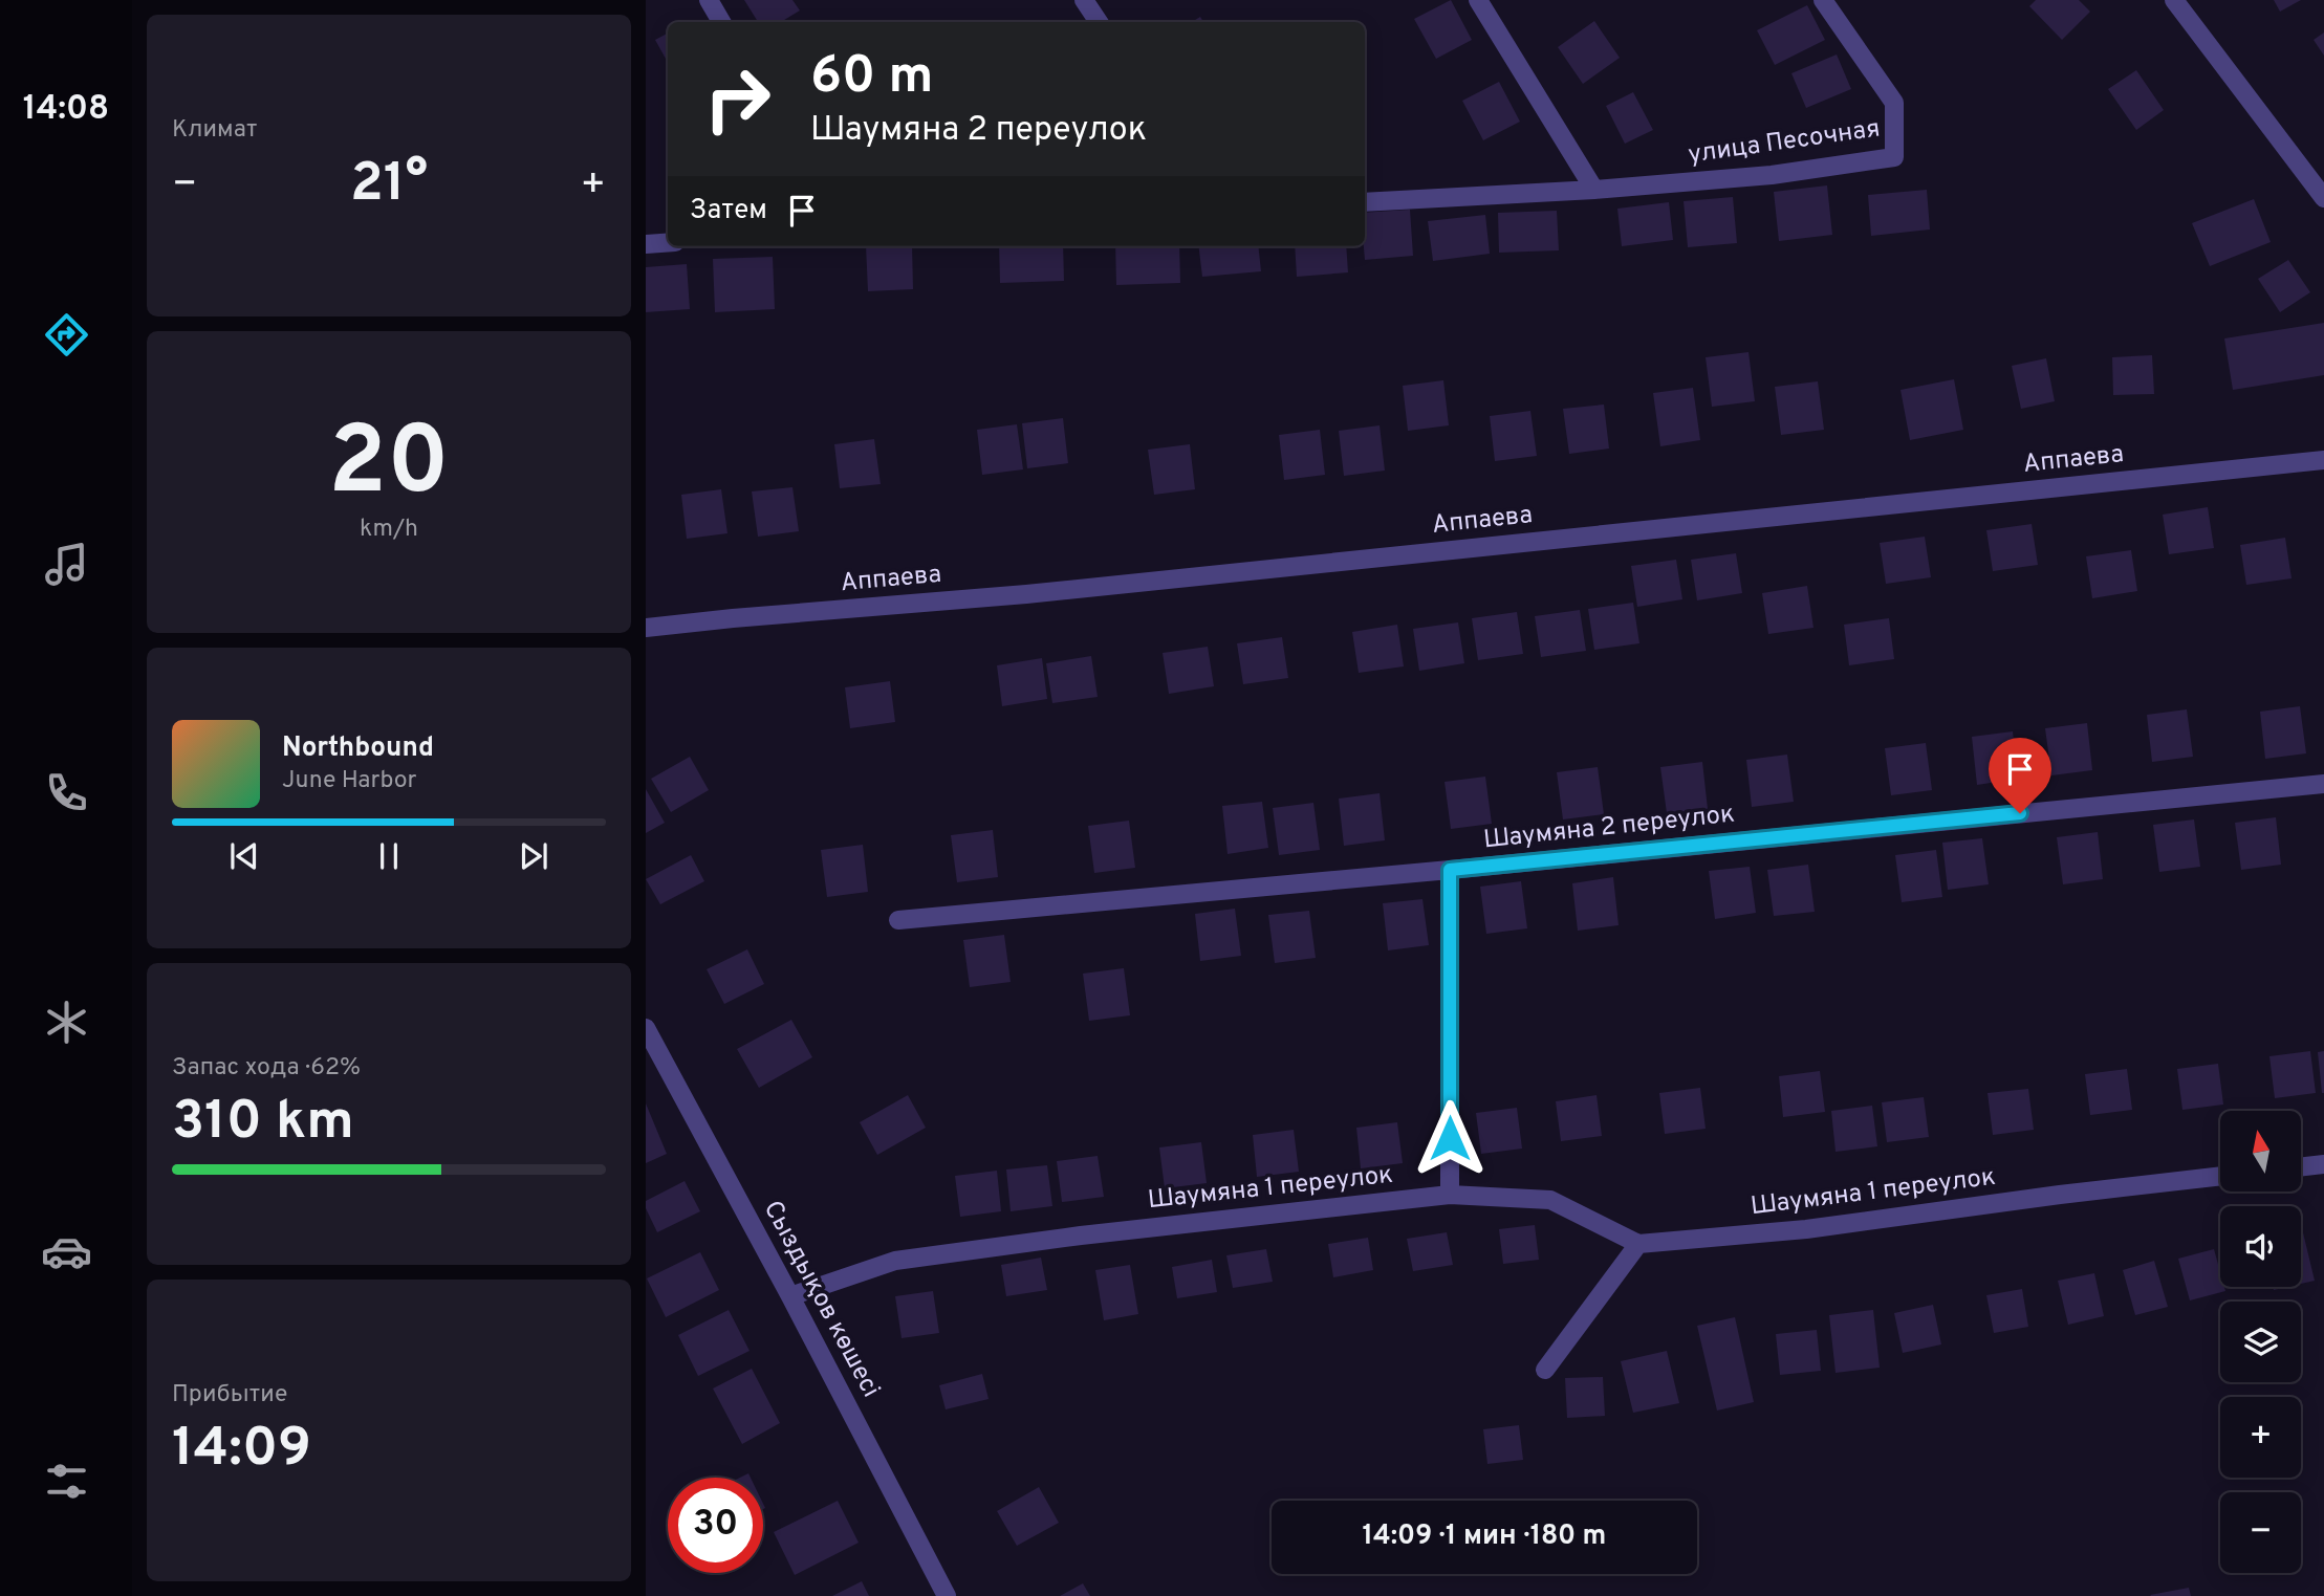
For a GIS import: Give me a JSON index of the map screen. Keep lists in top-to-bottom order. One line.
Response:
{"streets":{"street":["улица Песочная","Аппаева","Шаумяна 2 переулок","Шаумяна 1 переулок","Сыздықов көшесі"]},"crossings":[["Шаумяна 1 переулок","Сыздықов көшесі"]],"north":"top","page":{"tabs":"14:08","tile":["Климат",["20","km/h"],["Запас хода · 62%","310 km"],["Прибытие","14:09"]],"turn":["60 m","Шаумяна 2 переулок"],"heat":["−","21°","+"],"then":"Затем","song":["Northbound","June Harbor"],"map_buttons":["+","−"],"limit":"30","trip":"14:09 · 1 мин · 180 m"}}
